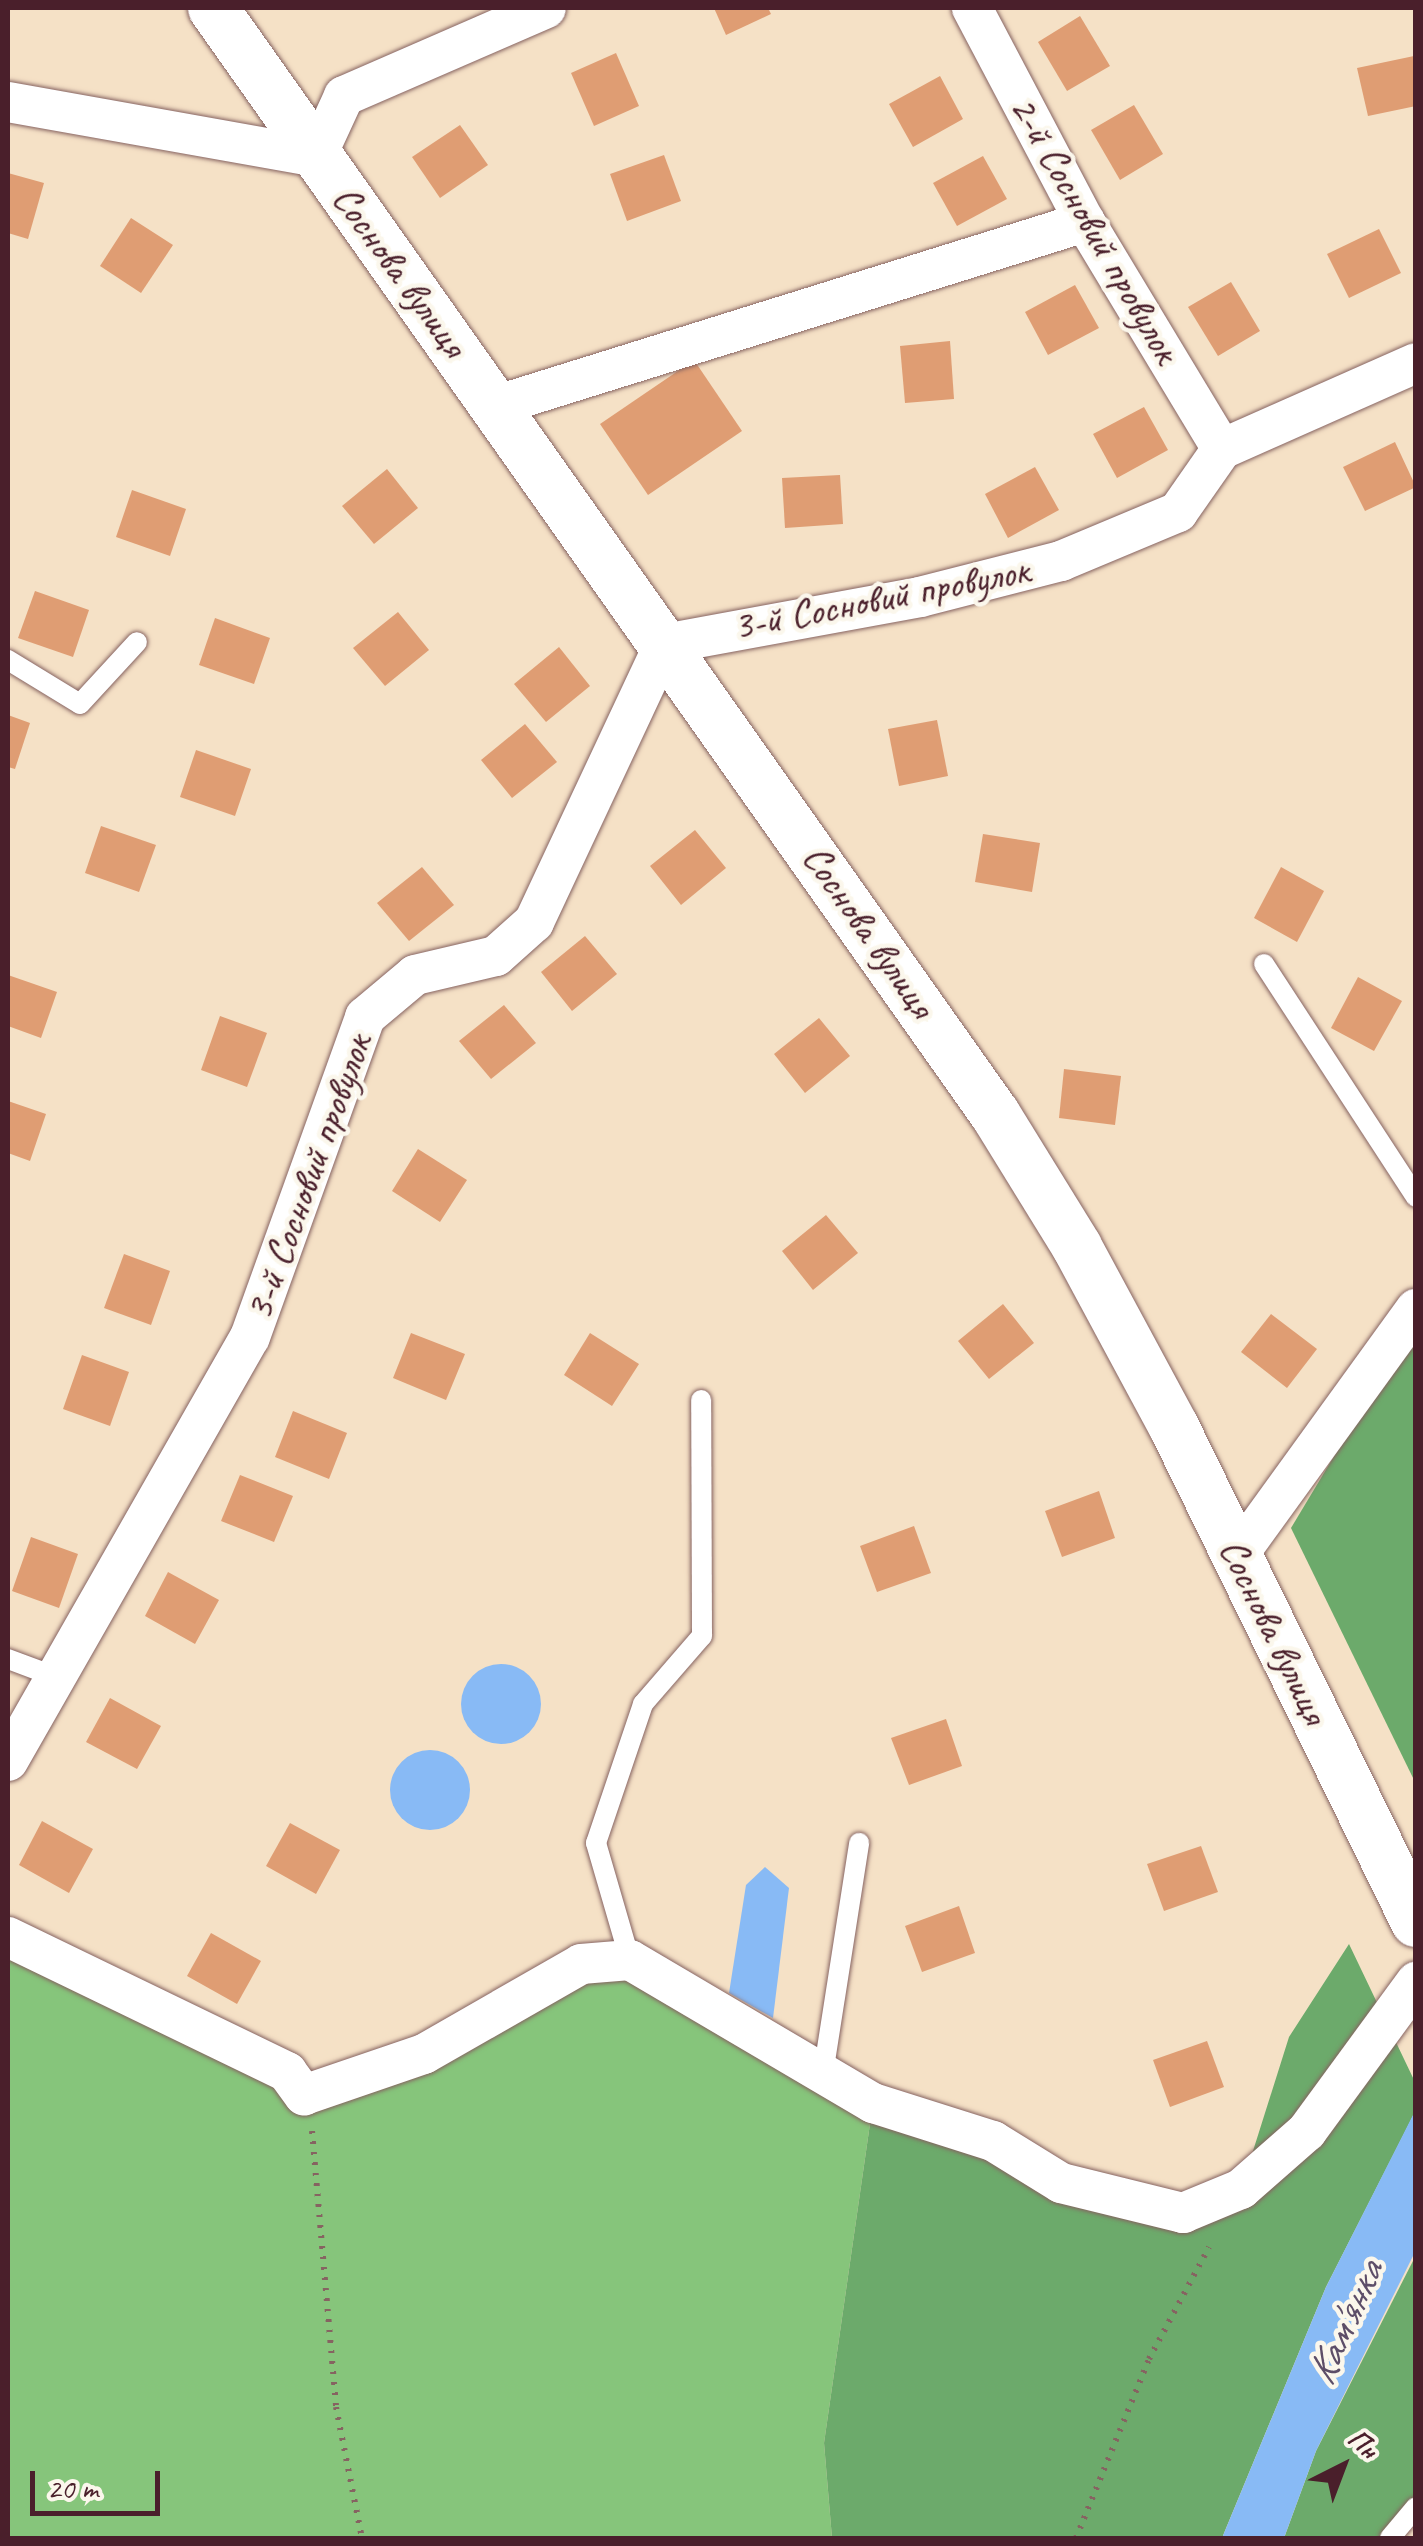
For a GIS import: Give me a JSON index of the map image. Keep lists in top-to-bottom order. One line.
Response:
{"streets":{"street":["2-й Сосновий провулок","Соснова вулиця","3-й Сосновий провулок"]},"crossings":[["2-й Сосновий провулок","3-й Сосновий провулок"],["Соснова вулиця","3-й Сосновий провулок"]],"water":["Кам'янка"],"scale_bar":"20 m","north":"top right"}
